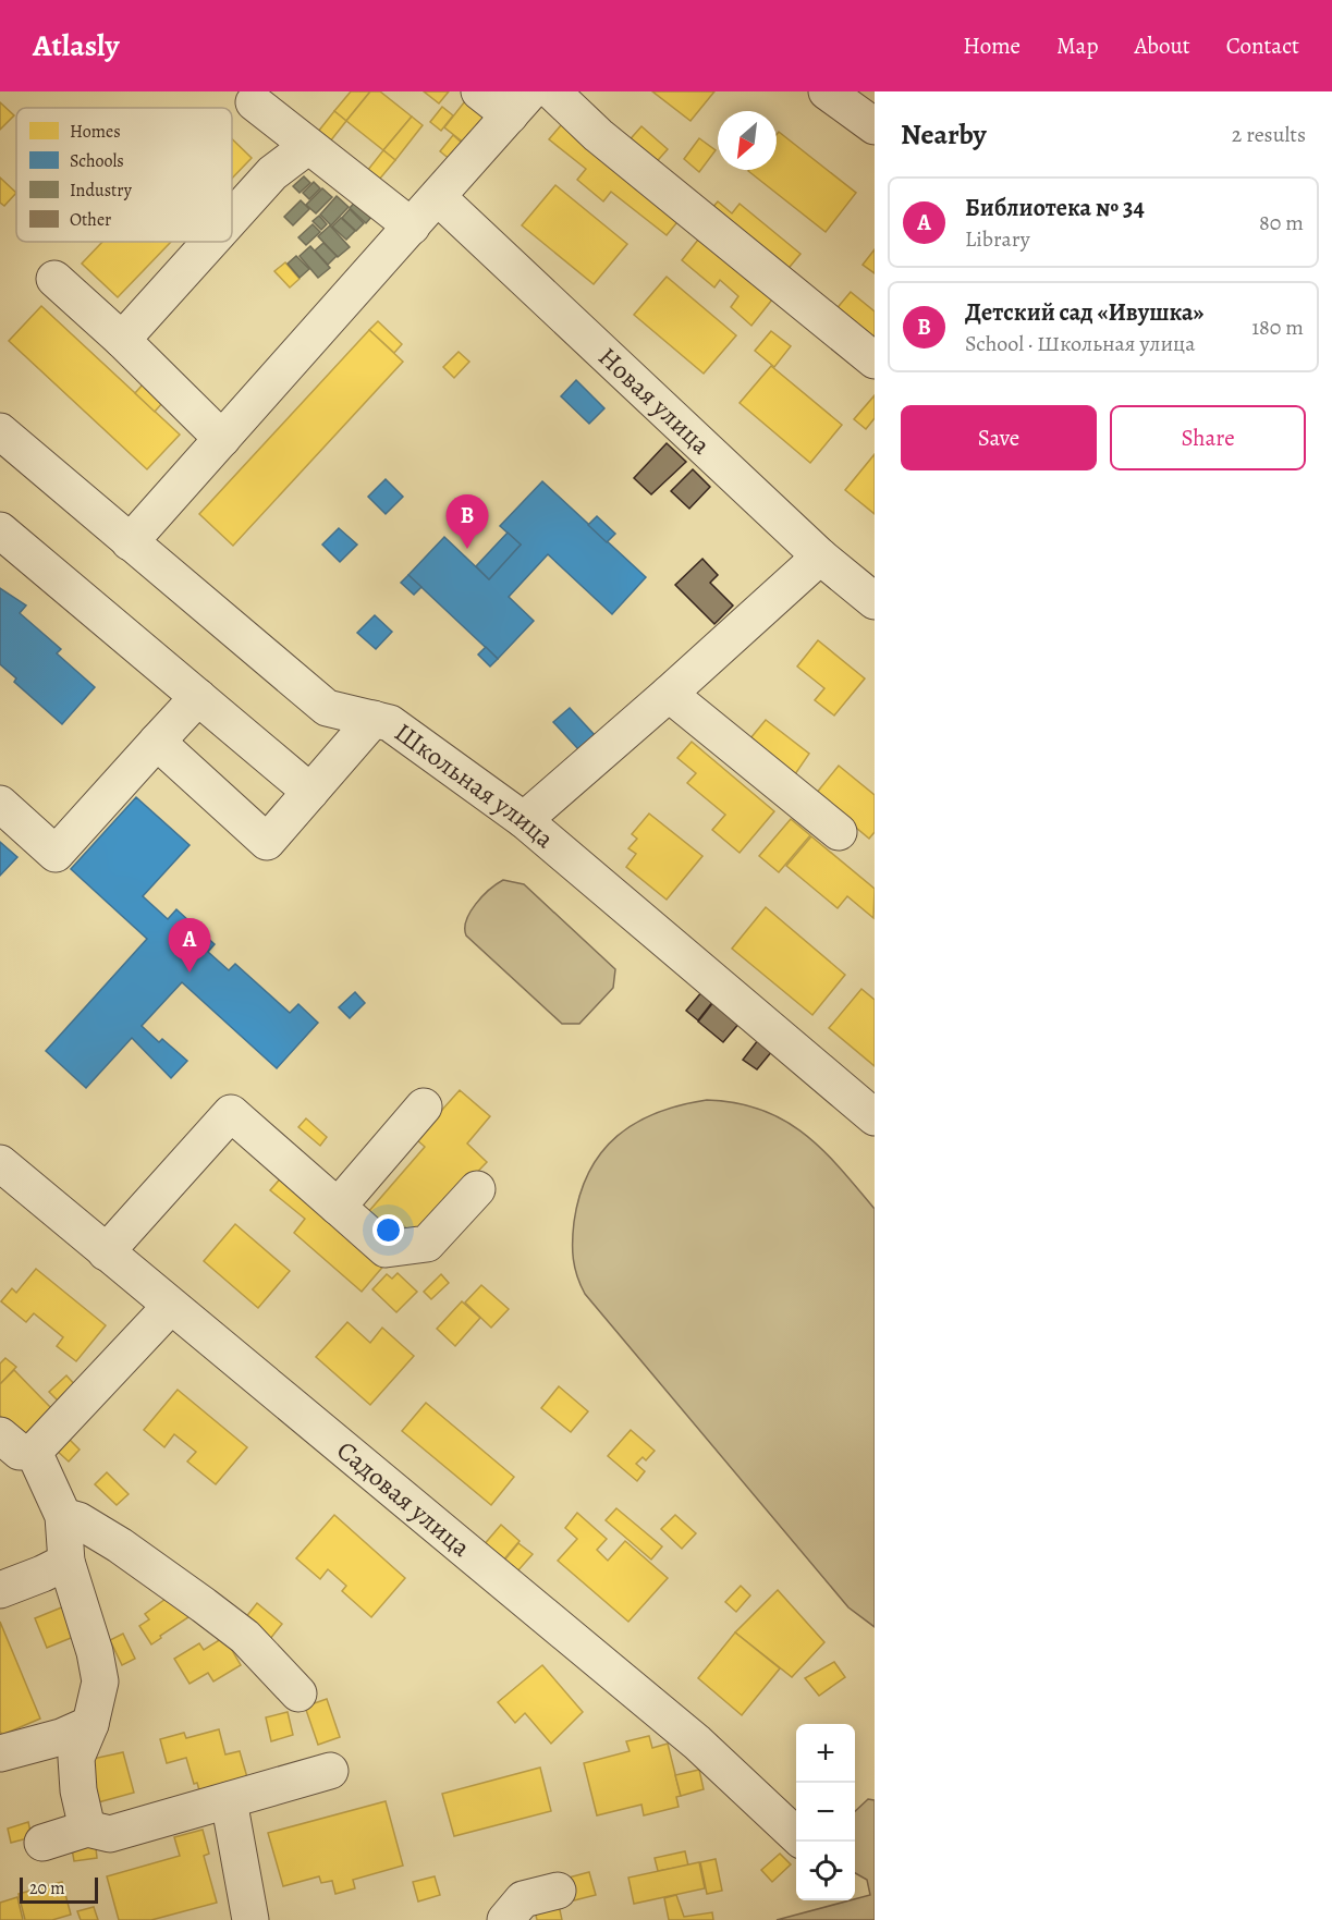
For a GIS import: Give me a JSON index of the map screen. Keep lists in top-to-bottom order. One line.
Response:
{"streets":{"street":["Новая улица","Школьная улица","Садовая улица"]},"legend":["Homes","Schools","Industry","Other"],"scale_bar":"20 m","north":"bottom left","page":{"header":"Atlasly","nav":["Home","Map","About","Contact"],"heading":["Nearby","2 results"],"list":[{"mark":"A","name":"Библиотека № 34","note":"Library","value":"80 m"},{"mark":"B","name":"Детский сад «Ивушка»","note":"School · Школьная улица","value":"180 m"}],"buttons":["Save","Share"],"pins":["B","A"],"map_buttons":["+","−"],"scale":"20 m"}}
